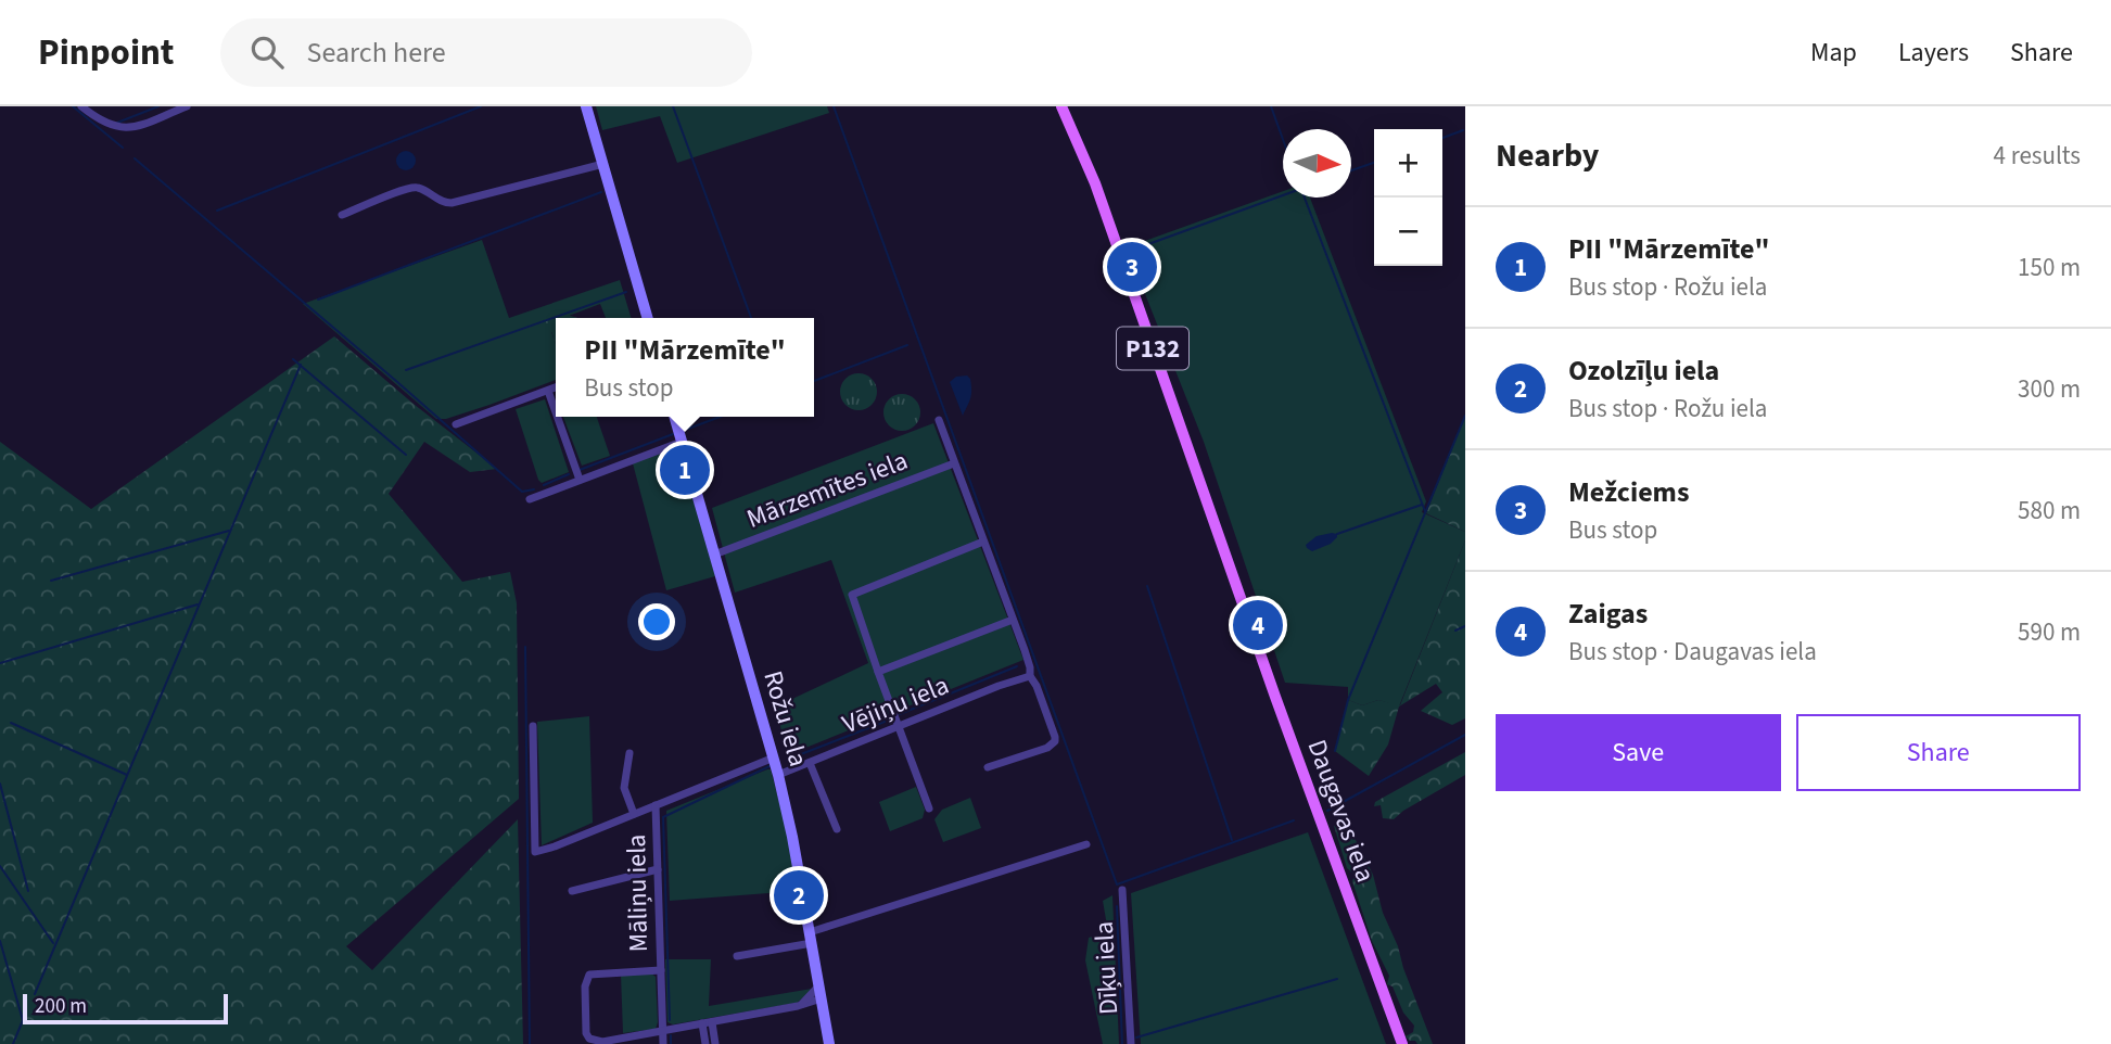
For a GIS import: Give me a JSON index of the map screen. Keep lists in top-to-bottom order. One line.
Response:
{"streets":{"main road":["P132","Daugavas iela"],"street":["Mārzemītes iela","Vējiņu iela","Rožu iela","Māliņu iela","Dīķu iela"]},"crossings":[["Mārzemītes iela","Rožu iela"],["Vējiņu iela","Rožu iela"],["Rožu iela","Māliņu iela"]],"scale_bar":"200 m","north":"right","page":{"header":"Pinpoint","search":"Search here","nav":["Map","Layers","Share"],"heading":["Nearby","4 results"],"map_buttons":["+","−"],"list":[{"mark":"1","name":"PII \"Mārzemīte\"","note":"Bus stop · Rožu iela","value":"150 m"},{"mark":"2","name":"Ozolzīļu iela","note":"Bus stop · Rožu iela","value":"300 m"},{"mark":"3","name":"Mežciems","note":"Bus stop","value":"580 m"},{"mark":"4","name":"Zaigas","note":"Bus stop · Daugavas iela","value":"590 m"}],"pins":["3","1","4","2"],"popup":["PII \"Mārzemīte\"","Bus stop"],"buttons":["Save","Share"],"scale":"200 m"}}
